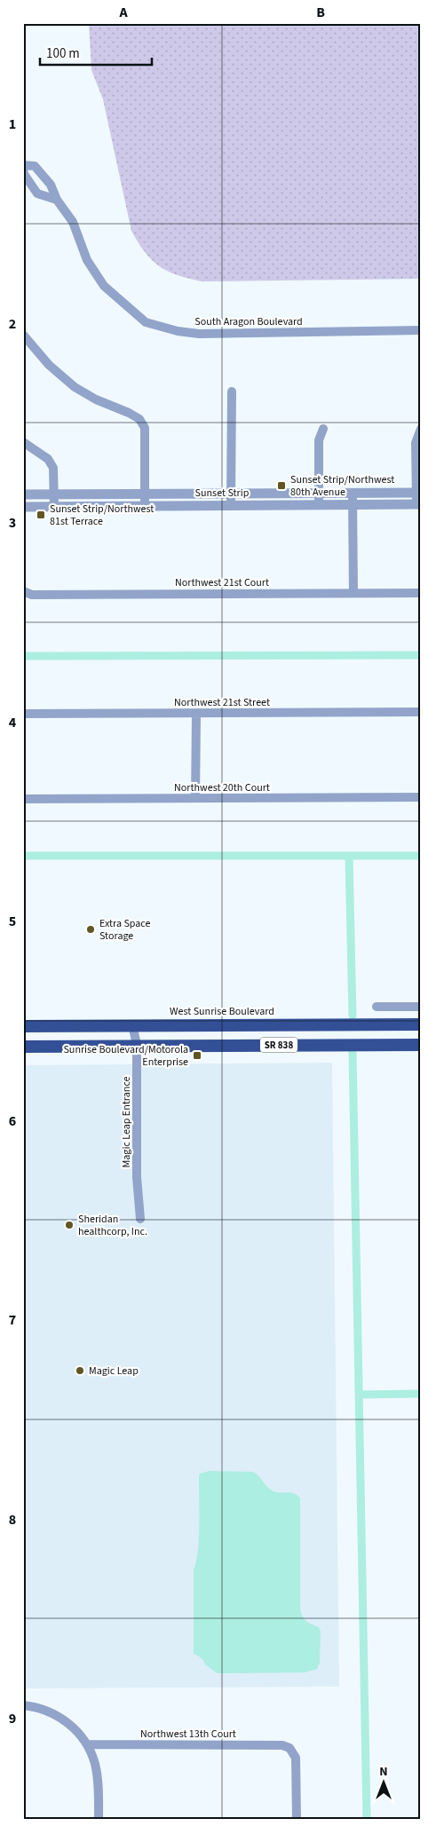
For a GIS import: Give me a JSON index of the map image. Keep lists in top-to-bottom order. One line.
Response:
{"streets":{"highway":["West Sunrise Boulevard","SR 838"],"street":["South Aragon Boulevard","Sunset Strip","Northwest 21st Court","Northwest 21st Street","Northwest 20th Court","Magic Leap Entrance","Northwest 13th Court"]},"crossings":[["West Sunrise Boulevard","Magic Leap Entrance"],["SR 838","Magic Leap Entrance"]],"places":{"transit":["Sunset Strip/Northwest 80th Avenue","Sunset Strip/Northwest 81st Terrace","Sunrise Boulevard/Motorola Enterprise"],"other":["Extra Space Storage","Sheridan healthcorp, Inc.","Magic Leap"]},"scale_bar":"100 m","north":"top","grid":{"columns":["A","B"],"rows":["1","2","3","4","5","6","7","8","9"]}}
